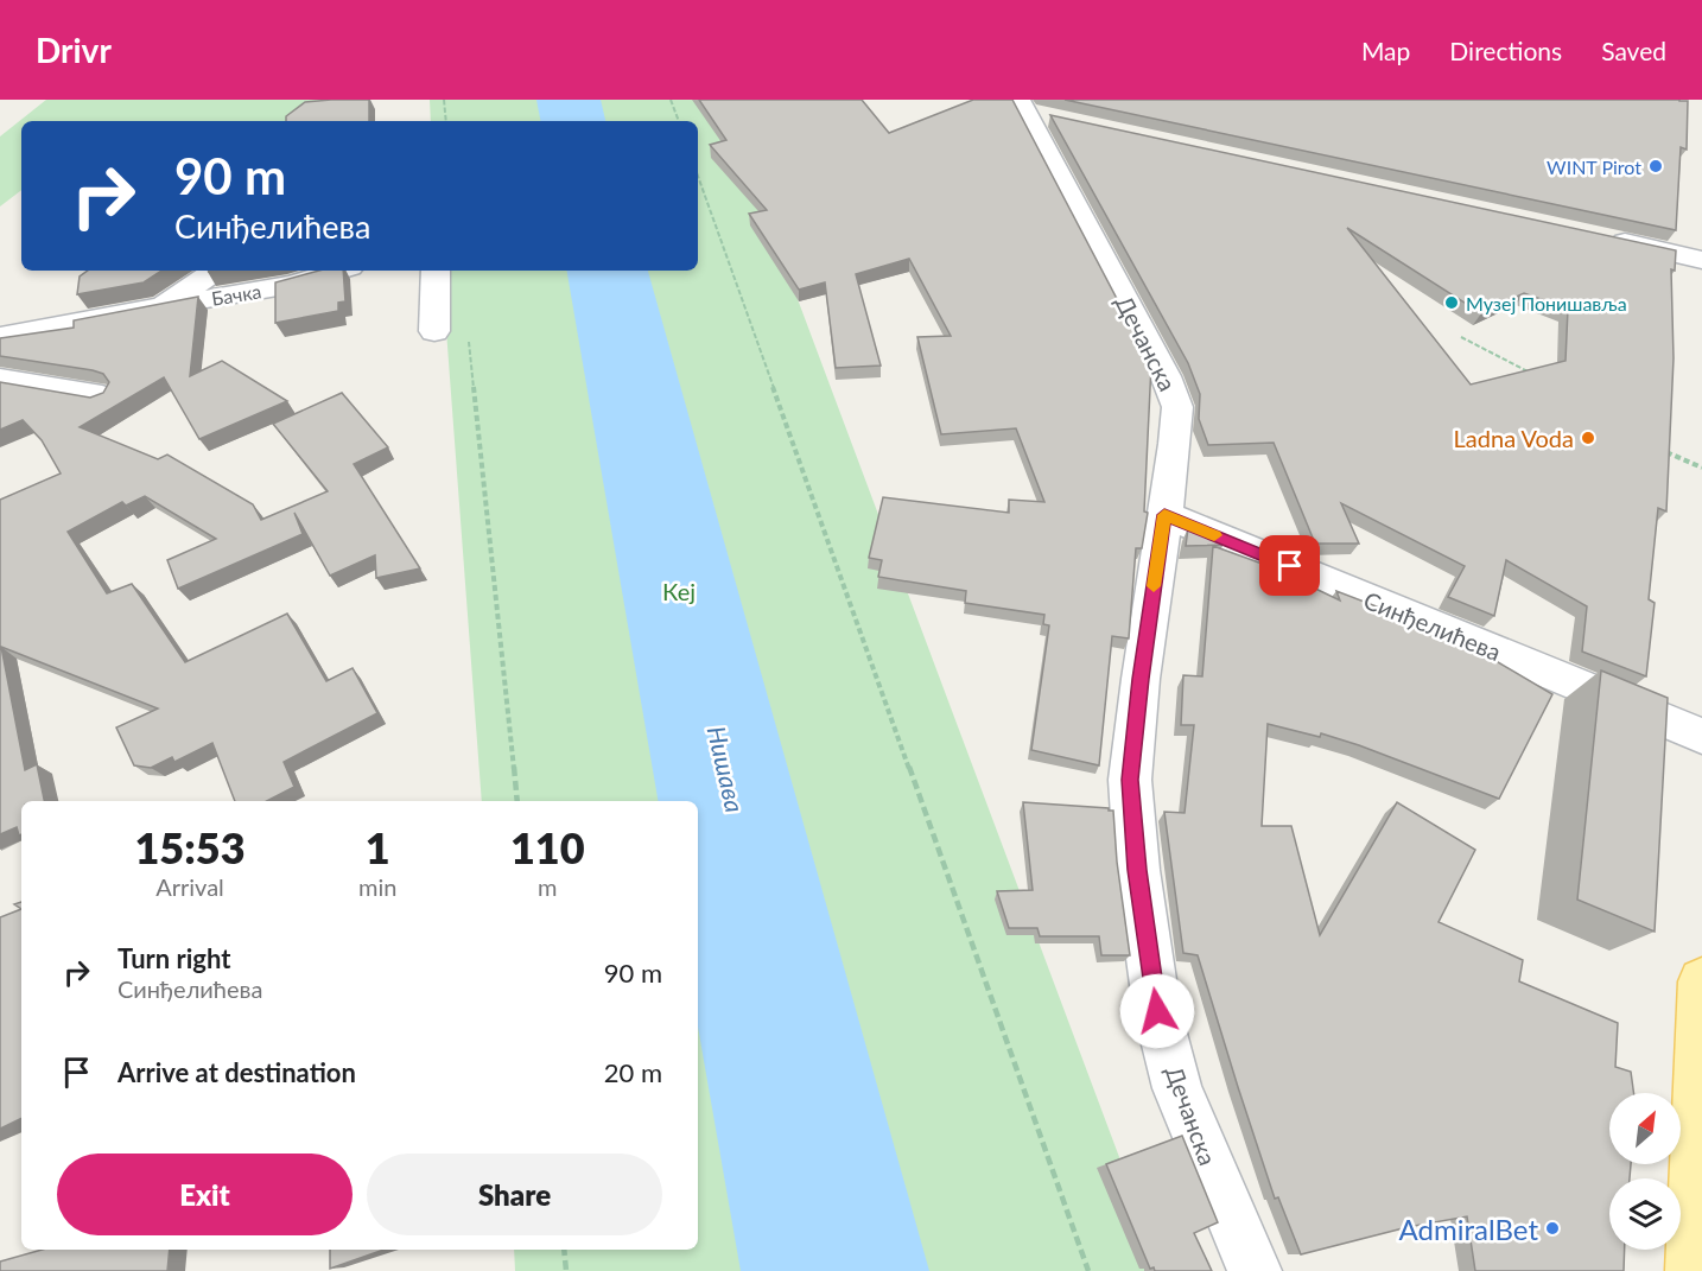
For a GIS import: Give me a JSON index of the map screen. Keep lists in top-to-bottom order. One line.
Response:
{"streets":{"street":["Бачка","Дечанска","Синђелићева"]},"crossings":[["Дечанска","Синђелићева"]],"water":["Нишава"],"parks":["Кеј"],"places":["WINT Pirot","Музеј Понишавља","Ladna Voda","AdmiralBet"],"north":"top right","page":{"header":"Drivr","nav":["Map","Directions","Saved"],"turn":["90 m","Синђелићева"],"eta":["15:53","Arrival","1","min","110","m"],"list":[{"name":"Turn right","note":"Синђелићева","value":"90 m"},{"name":"Arrive at destination","value":"20 m"}],"buttons":["Exit","Share"]}}
